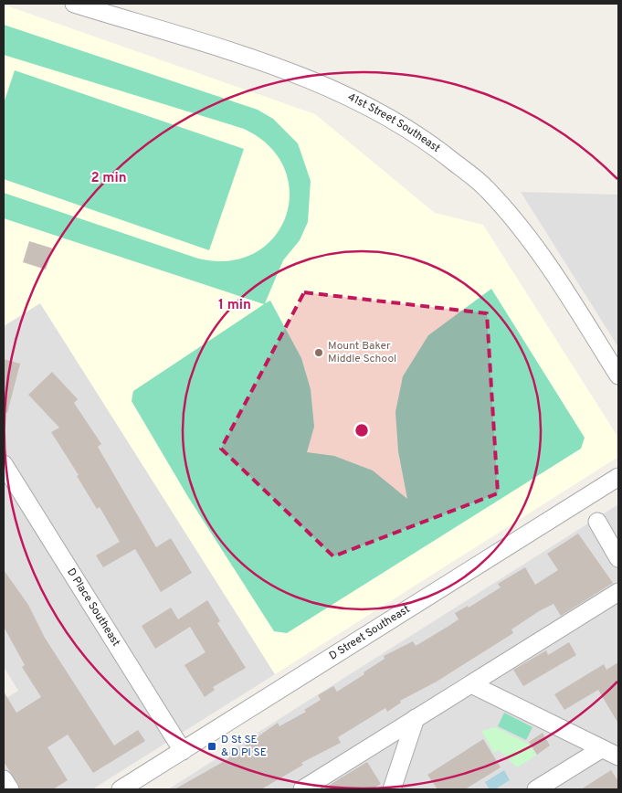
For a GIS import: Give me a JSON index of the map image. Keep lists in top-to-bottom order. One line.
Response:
{"streets":{"street":["41st Street Southeast","D Place Southeast","D Street Southeast"]},"crossings":[["D Place Southeast","D Street Southeast"]],"places":{"other":["Mount Baker Middle School"],"transit":["D St SE & D Pl SE"]},"rings":["2 min","1 min"]}
